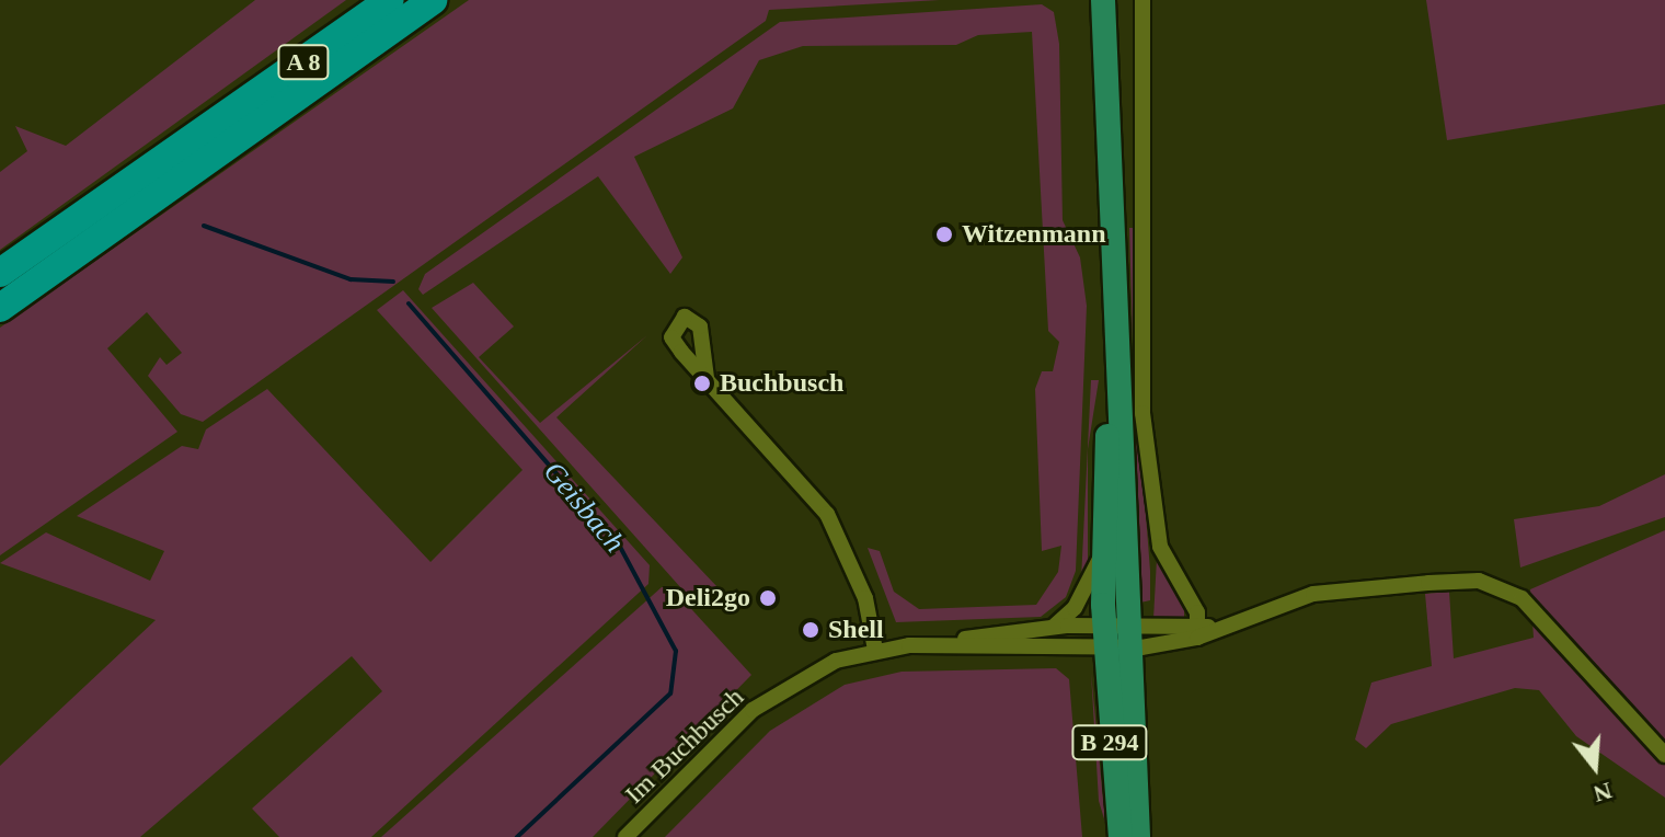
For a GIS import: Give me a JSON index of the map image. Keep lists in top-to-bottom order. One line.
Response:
{"streets":{"highway":["A 8"],"main road":["B 294"],"street":["Im Buchbusch"]},"crossings":[["B 294","Im Buchbusch"]],"water":["Geisbach"],"places":["Witzenmann","Buchbusch","Deli2go","Shell"],"north":"bottom"}
